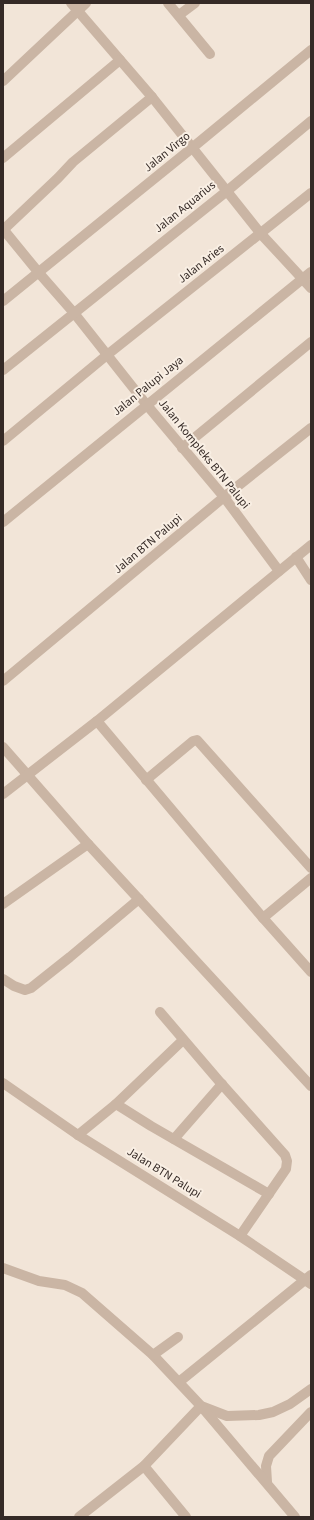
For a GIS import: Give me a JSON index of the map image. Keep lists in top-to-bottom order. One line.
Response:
{"streets":{"street":["Jalan Virgo","Jalan Aquarius","Jalan Aries","Jalan Palupi Jaya","Jalan Kompleks BTN Palupi","Jalan BTN Palupi"]},"crossings":[["Jalan Virgo","Jalan Kompleks BTN Palupi"],["Jalan Aquarius","Jalan Kompleks BTN Palupi"],["Jalan Aries","Jalan Kompleks BTN Palupi"],["Jalan Palupi Jaya","Jalan Kompleks BTN Palupi"],["Jalan Kompleks BTN Palupi","Jalan BTN Palupi"]]}
